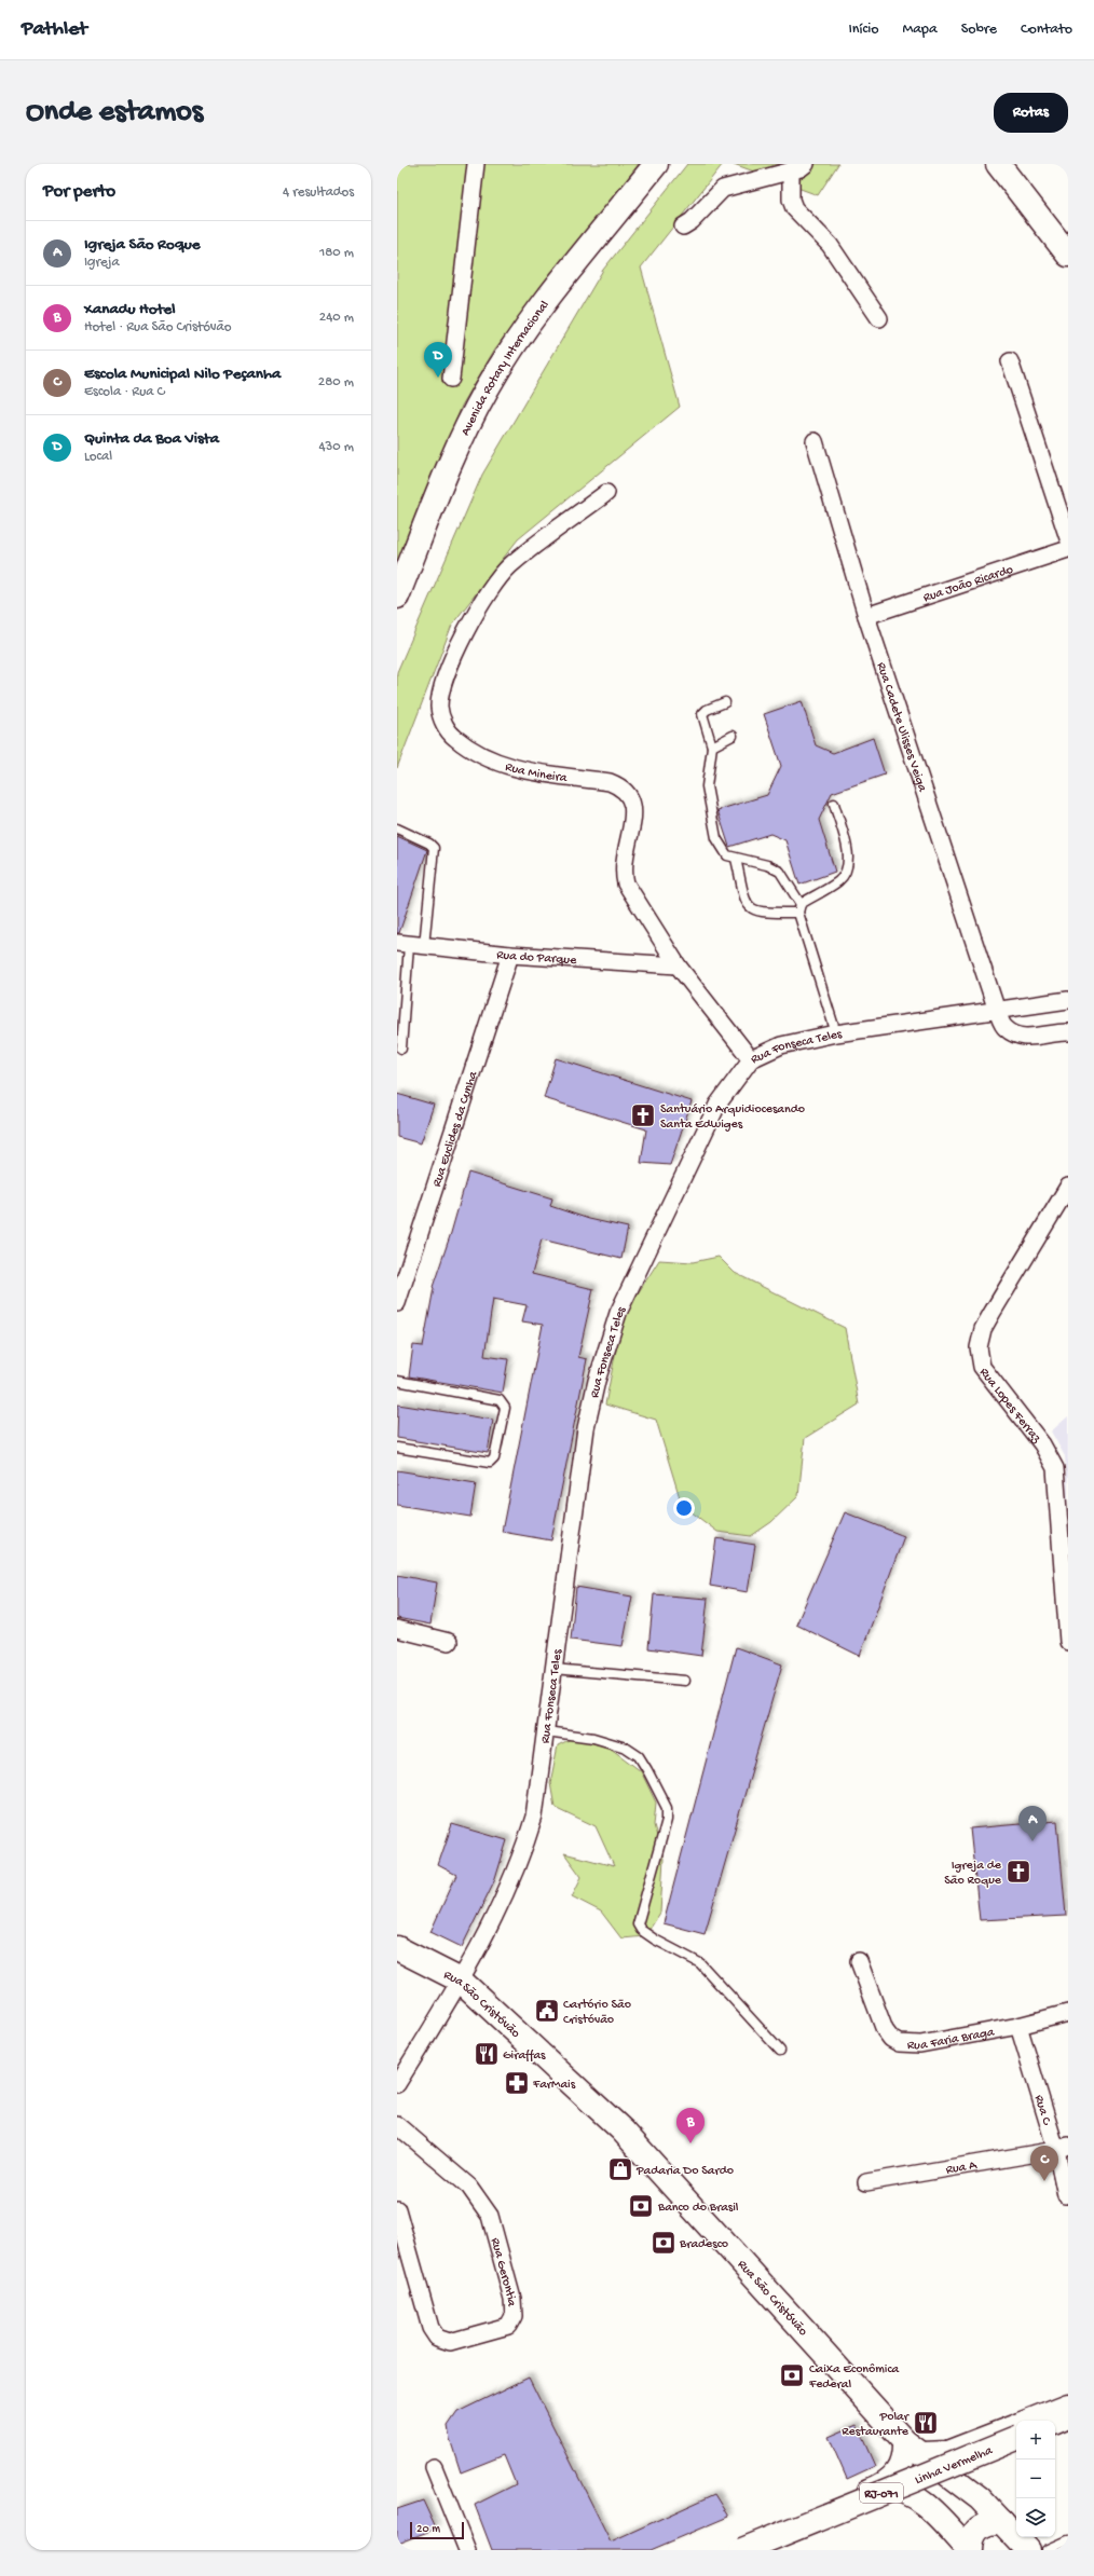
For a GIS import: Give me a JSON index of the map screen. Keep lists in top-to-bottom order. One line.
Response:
{"streets":{"main road":["Avenida Rotary Internacional","Rua São Cristóvão","Linha Vermelha","RJ-071"],"street":["Rua João Ricardo","Rua Cadete Ulisses Veiga","Rua Mineira","Rua do Parque","Rua Fonseca Teles","Rua Euclides da Cunha","Rua Lopes Ferraz","Rua Faria Braga","Rua C","Rua A","Rua Gerontia"]},"crossings":[["Rua João Ricardo","Rua Cadete Ulisses Veiga"],["Rua Cadete Ulisses Veiga","Rua Fonseca Teles"],["Rua Mineira","Rua do Parque"],["Rua Mineira","Rua Fonseca Teles"],["Rua do Parque","Rua Euclides da Cunha"],["Rua Fonseca Teles","Rua São Cristóvão"],["Rua Faria Braga","Rua C"],["Rua C","Rua A"]],"places":{"church":["Santuário Arquidiocesando Santa Edwiges","Igreja de São Roque"],"public building":["Cartório São Cristóvão"],"restaurant":["Giraffas","Polar Restaurante"],"pharmacy":["FarMais"],"shop":["Padaria Do Sardo"],"bank":["Banco do Brasil","Bradesco","Caixa Econômica Federal"]},"scale_bar":"20 m","page":{"header":"Pathlet","nav":["Início","Mapa","Sobre","Contato"],"buttons":"Rotas","title":"Onde estamos","heading":["Por perto","4 resultados"],"list":[{"mark":"A","name":"Igreja São Roque","note":"Igreja","value":"180 m"},{"mark":"B","name":"Xanadu Hotel","note":"Hotel · Rua São Cristóvão","value":"240 m"},{"mark":"C","name":"Escola Municipal Nilo Peçanha","note":"Escola · Rua C","value":"280 m"},{"mark":"D","name":"Quinta da Boa Vista","note":"Local","value":"430 m"}],"pins":["D","A","B","C"],"map_buttons":["+","−"],"scale":"20 m"}}
